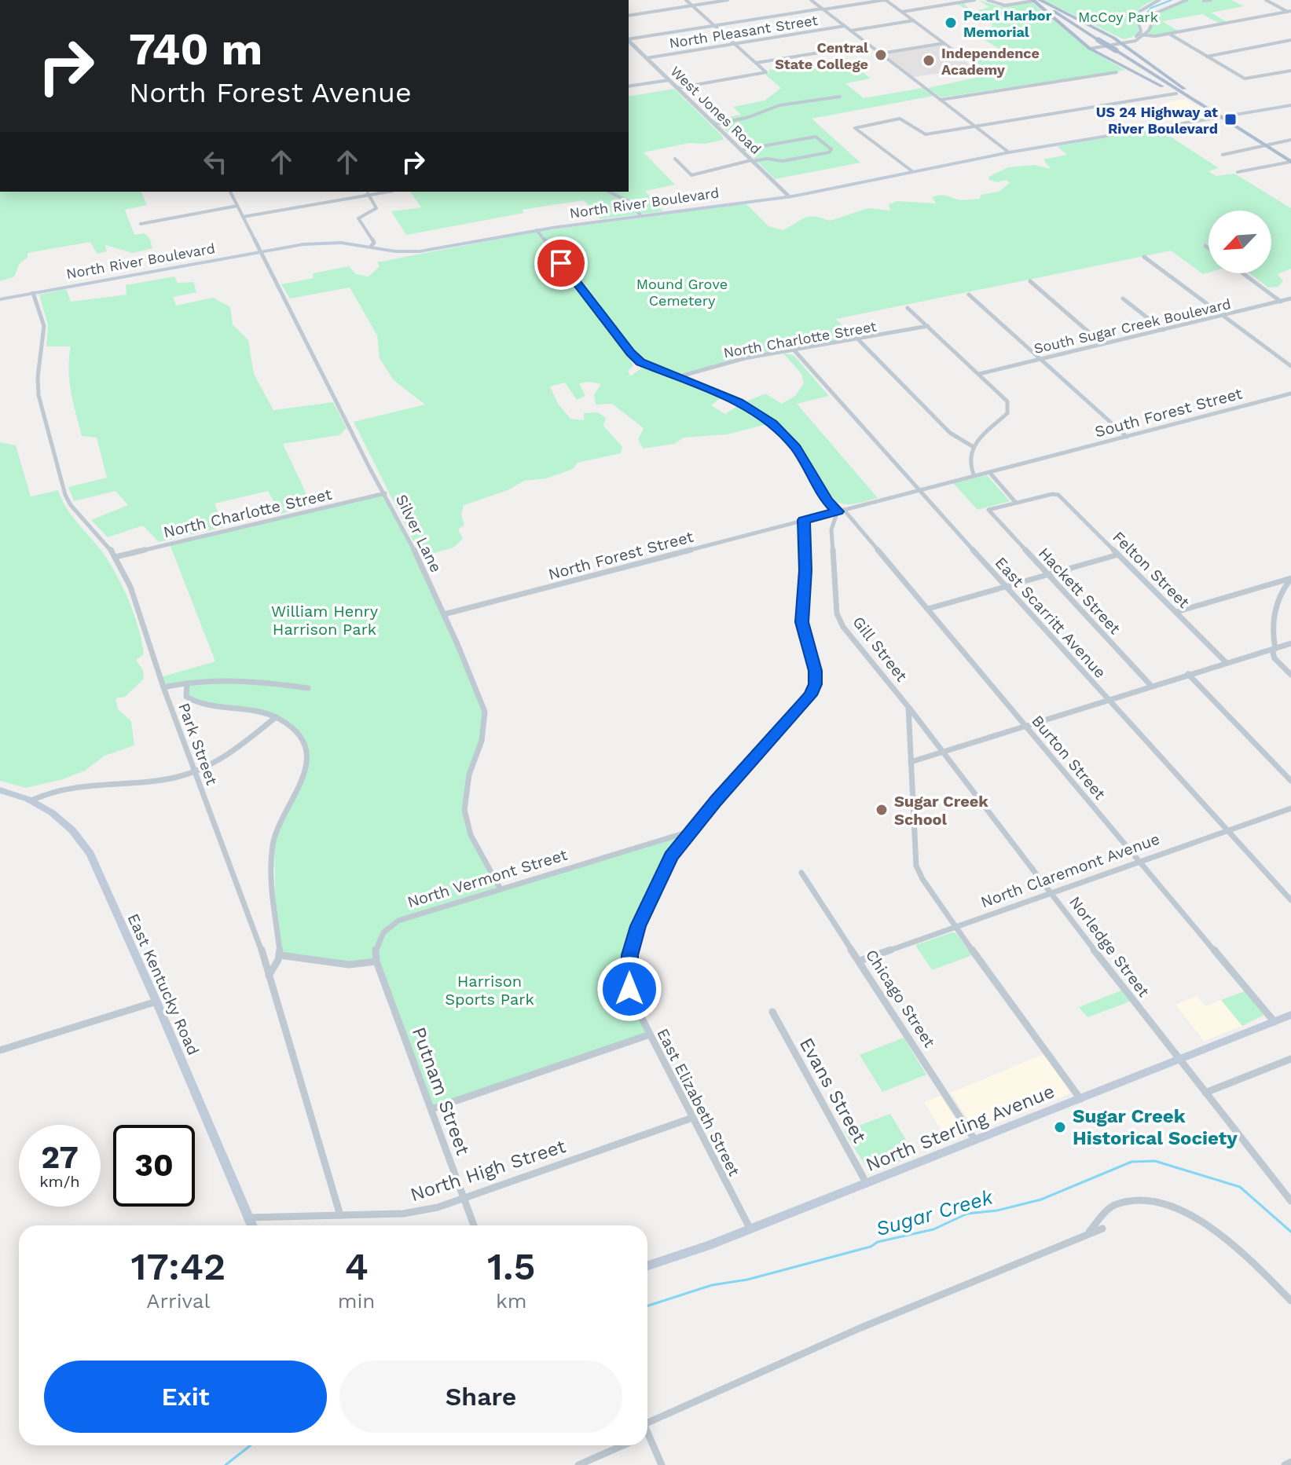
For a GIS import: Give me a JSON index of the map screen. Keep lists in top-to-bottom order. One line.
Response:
{"streets":{"main road":["North River Boulevard","East Kentucky Road","North Sterling Avenue"],"street":["North Pleasant Street","West Jones Road","South Sugar Creek Boulevard","North Charlotte Street","South Forest Street","Silver Lane","North Forest Street","Felton Street","Hackett Street","East Scarritt Avenue","Gill Street","Park Street","Burton Street","North Claremont Avenue","North Vermont Street","Norledge Street","Chicago Street","Evans Street","Putnam Street","East Elizabeth Street","North High Street"]},"crossings":[["North Pleasant Street","West Jones Road"],["West Jones Road","North River Boulevard"],["North River Boulevard","Silver Lane"],["North River Boulevard","Park Street"],["North Charlotte Street","Silver Lane"],["North Charlotte Street","East Scarritt Avenue"],["North Charlotte Street","Park Street"],["Silver Lane","North Forest Street"],["Silver Lane","North Vermont Street"],["North Forest Street","Gill Street"],["North Forest Street","Burton Street"],["North Forest Street","East Elizabeth Street"],["Felton Street","Hackett Street"],["East Scarritt Avenue","North Claremont Avenue"],["Gill Street","Burton Street"],["Gill Street","Norledge Street"],["Park Street","North High Street"],["Burton Street","North Claremont Avenue"],["Burton Street","North Sterling Avenue"],["North Claremont Avenue","Norledge Street"],["North Claremont Avenue","Chicago Street"],["North Vermont Street","Putnam Street"],["North Vermont Street","East Elizabeth Street"],["Norledge Street","North Sterling Avenue"],["East Kentucky Road","North High Street"],["Chicago Street","North Sterling Avenue"],["Evans Street","North Sterling Avenue"],["Putnam Street","North High Street"],["East Elizabeth Street","North Sterling Avenue"],["East Elizabeth Street","North High Street"]],"water":["Sugar Creek"],"parks":["McCoy Park","Mound Grove Cemetery","William Henry Harrison Park","Harrison Sports Park"],"places":{"other":["Pearl Harbor Memorial","Central State College","Independence Academy","Sugar Creek School","Sugar Creek Historical Society"],"transit":["US 24 Highway at River Boulevard"]},"north":"bottom left","page":{"turn":["740 m","North Forest Avenue"],"speed":"27 km/h","limit":"30","eta":["17:42","Arrival","4","min","1.5","km"],"buttons":["Exit","Share"]}}
